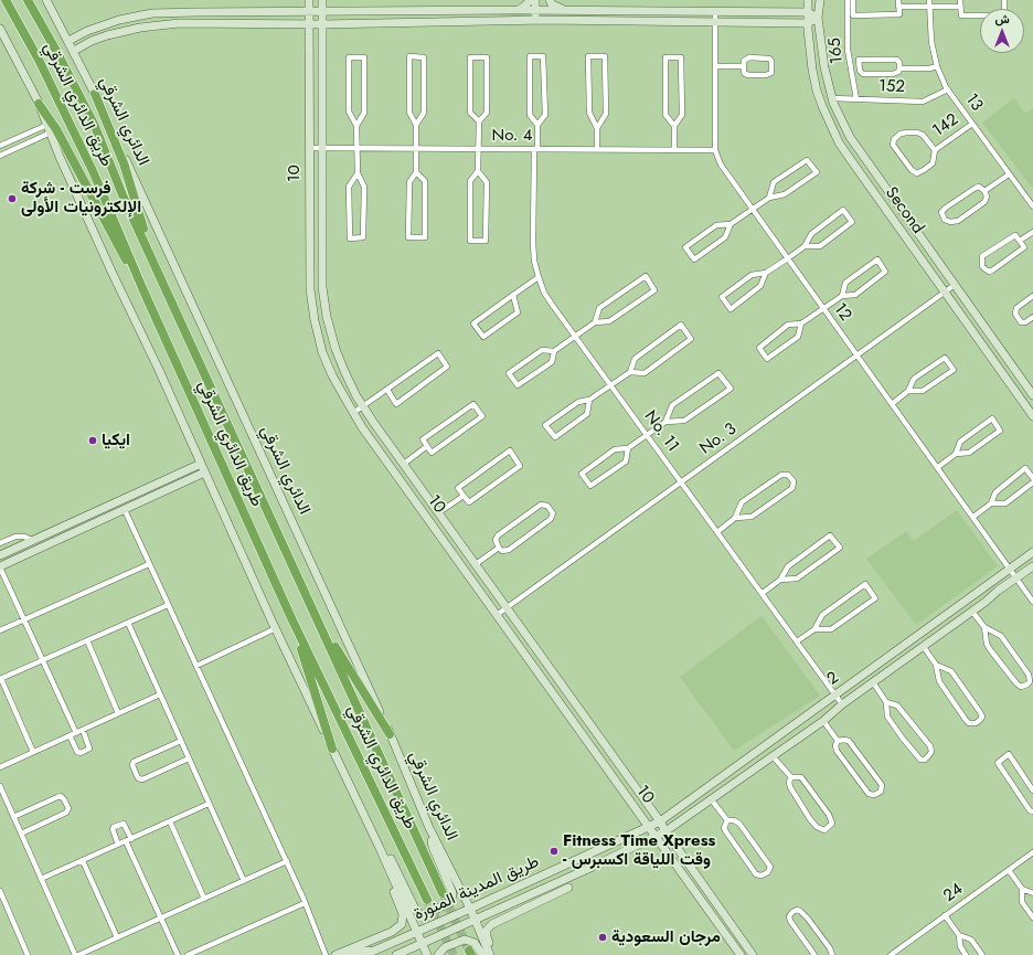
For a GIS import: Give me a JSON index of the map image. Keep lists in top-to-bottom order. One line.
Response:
{"streets":{"highway":["طريق الدائري الشرقي"],"street":["165","152","13","الدائري الشرقي","142","No. 4","10","Second","12","No. 11","No. 3","2","طريق المدينة المنورة","24"]},"crossings":[["165","152"],["152","13"],["152","Second"],["13","142"],["الدائري الشرقي","طريق المدينة المنورة"],["No. 4","10"],["No. 4","12"],["No. 4","No. 11"],["10","No. 3"],["10","2"],["10","طريق المدينة المنورة"],["Second","No. 3"],["12","No. 3"],["12","2"],["No. 11","No. 3"],["No. 11","2"],["2","طريق المدينة المنورة"]],"places":["فرست - شركة الإلكترونيات الأولى","ايكيا","Fitness Time Xpress - وقت اللياقة اكسبرس","مرجان السعودية"],"north":"top"}
